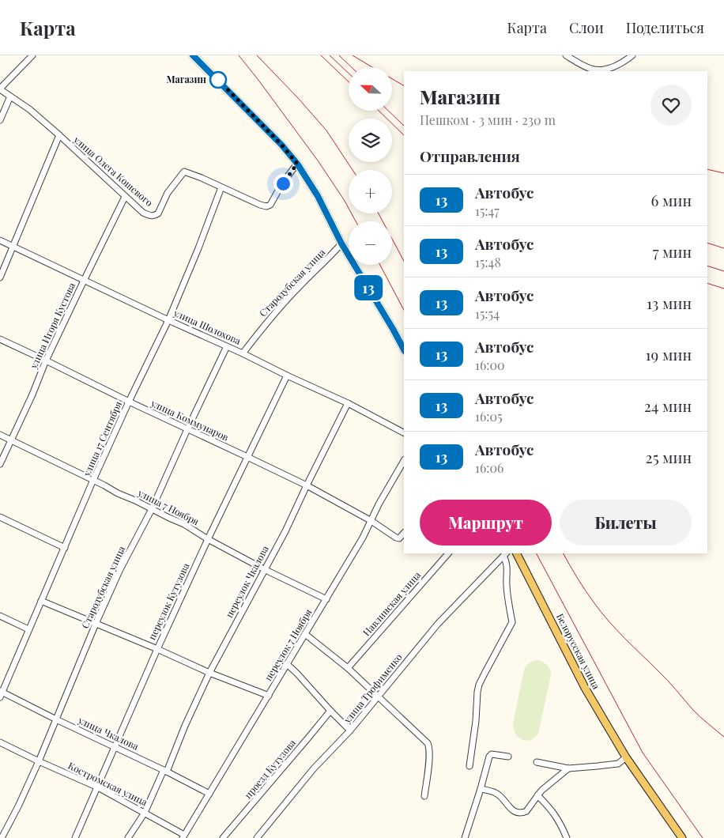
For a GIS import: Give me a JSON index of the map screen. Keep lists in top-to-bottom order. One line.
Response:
{"streets":{"main road":["Белорусская улица"],"street":["улица Олега Кошевого","Стародубская улица","улица Игоря Кустова","улица Шолохова","улица Коммунаров","улица 17 Сентября","улица 7 Ноября","переулок Чкалова","переулок Кутузова","Навлинская улица","переулок 7 Ноября","улица Трофименко","улица Чкалова","проезд Кутузова","Костромская улица"]},"crossings":[["улица Олега Кошевого","улица Игоря Кустова"],["улица Олега Кошевого","улица 17 Сентября"],["Стародубская улица","улица Шолохова"],["Стародубская улица","улица Коммунаров"],["Стародубская улица","улица 7 Ноября"],["Стародубская улица","улица Чкалова"],["Стародубская улица","Костромская улица"],["улица Игоря Кустова","улица Шолохова"],["улица Игоря Кустова","улица Коммунаров"],["улица Игоря Кустова","улица 7 Ноября"],["улица Шолохова","улица 17 Сентября"],["улица Шолохова","переулок Чкалова"],["улица Шолохова","переулок Кутузова"],["улица Коммунаров","улица 17 Сентября"],["улица Коммунаров","переулок Чкалова"],["улица Коммунаров","переулок Кутузова"],["улица Коммунаров","переулок 7 Ноября"],["улица 17 Сентября","улица 7 Ноября"],["улица 17 Сентября","улица Чкалова"],["улица 7 Ноября","переулок Чкалова"],["улица 7 Ноября","переулок Кутузова"],["улица 7 Ноября","переулок 7 Ноября"],["переулок Чкалова","улица Чкалова"],["переулок Чкалова","Костромская улица"],["переулок Кутузова","улица Чкалова"],["переулок Кутузова","Костромская улица"],["переулок 7 Ноября","улица Чкалова"],["переулок 7 Ноября","Костромская улица"]],"places":["Магазин"],"lines":["bus line 13"],"north":"left","page":{"header":"Карта","nav":["Карта","Слои","Поделиться"],"on_map":"13","map_buttons":["+","−"],"heading":[["Магазин","Пешком · 3 мин · 230 m"],"Отправления"],"list":[{"mark":"13","name":"Автобус","note":"15:47","value":"6 мин"},{"mark":"13","name":"Автобус","note":"15:48","value":"7 мин"},{"mark":"13","name":"Автобус","note":"15:54","value":"13 мин"},{"mark":"13","name":"Автобус","note":"16:00","value":"19 мин"},{"mark":"13","name":"Автобус","note":"16:05","value":"24 мин"},{"mark":"13","name":"Автобус","note":"16:06","value":"25 мин"}],"buttons":["Маршрут","Билеты"]}}
